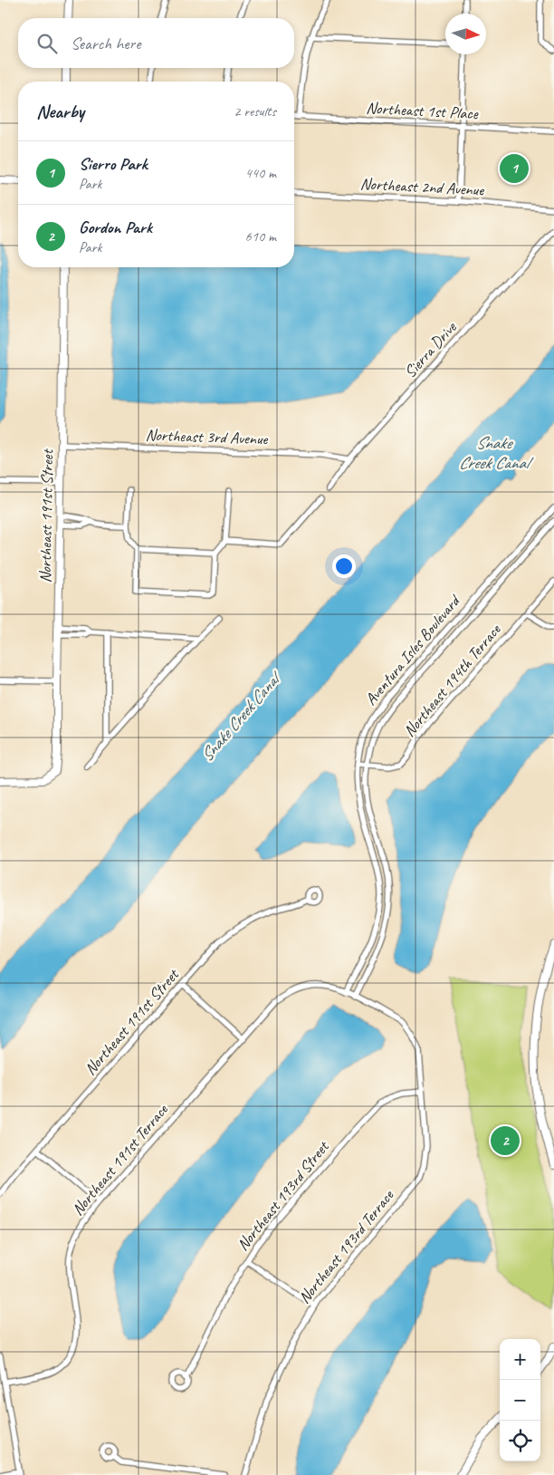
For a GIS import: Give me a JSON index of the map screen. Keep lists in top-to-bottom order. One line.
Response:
{"streets":{"street":["Northeast 1st Place","Northeast 2nd Avenue","Sierra Drive","Northeast 3rd Avenue","Northeast 191st Street","Aventura Isles Boulevard","Northeast 194th Terrace","Northeast 191st Terrace","Northeast 193rd Street","Northeast 193rd Terrace"]},"crossings":[["Sierra Drive","Northeast 3rd Avenue"],["Northeast 3rd Avenue","Northeast 191st Street"],["Aventura Isles Boulevard","Northeast 194th Terrace"],["Aventura Isles Boulevard","Northeast 191st Terrace"],["Northeast 191st Terrace","Northeast 193rd Street"],["Northeast 191st Terrace","Northeast 193rd Terrace"]],"water":["Snake Creek Canal"],"north":"right","page":{"search":"Search here","heading":["Nearby","2 results"],"list":[{"mark":"1","name":"Sierro Park","note":"Park","value":"440 m"},{"mark":"2","name":"Gordon Park","note":"Park","value":"610 m"}],"pins":["1","2"],"map_buttons":["+","−"]}}
